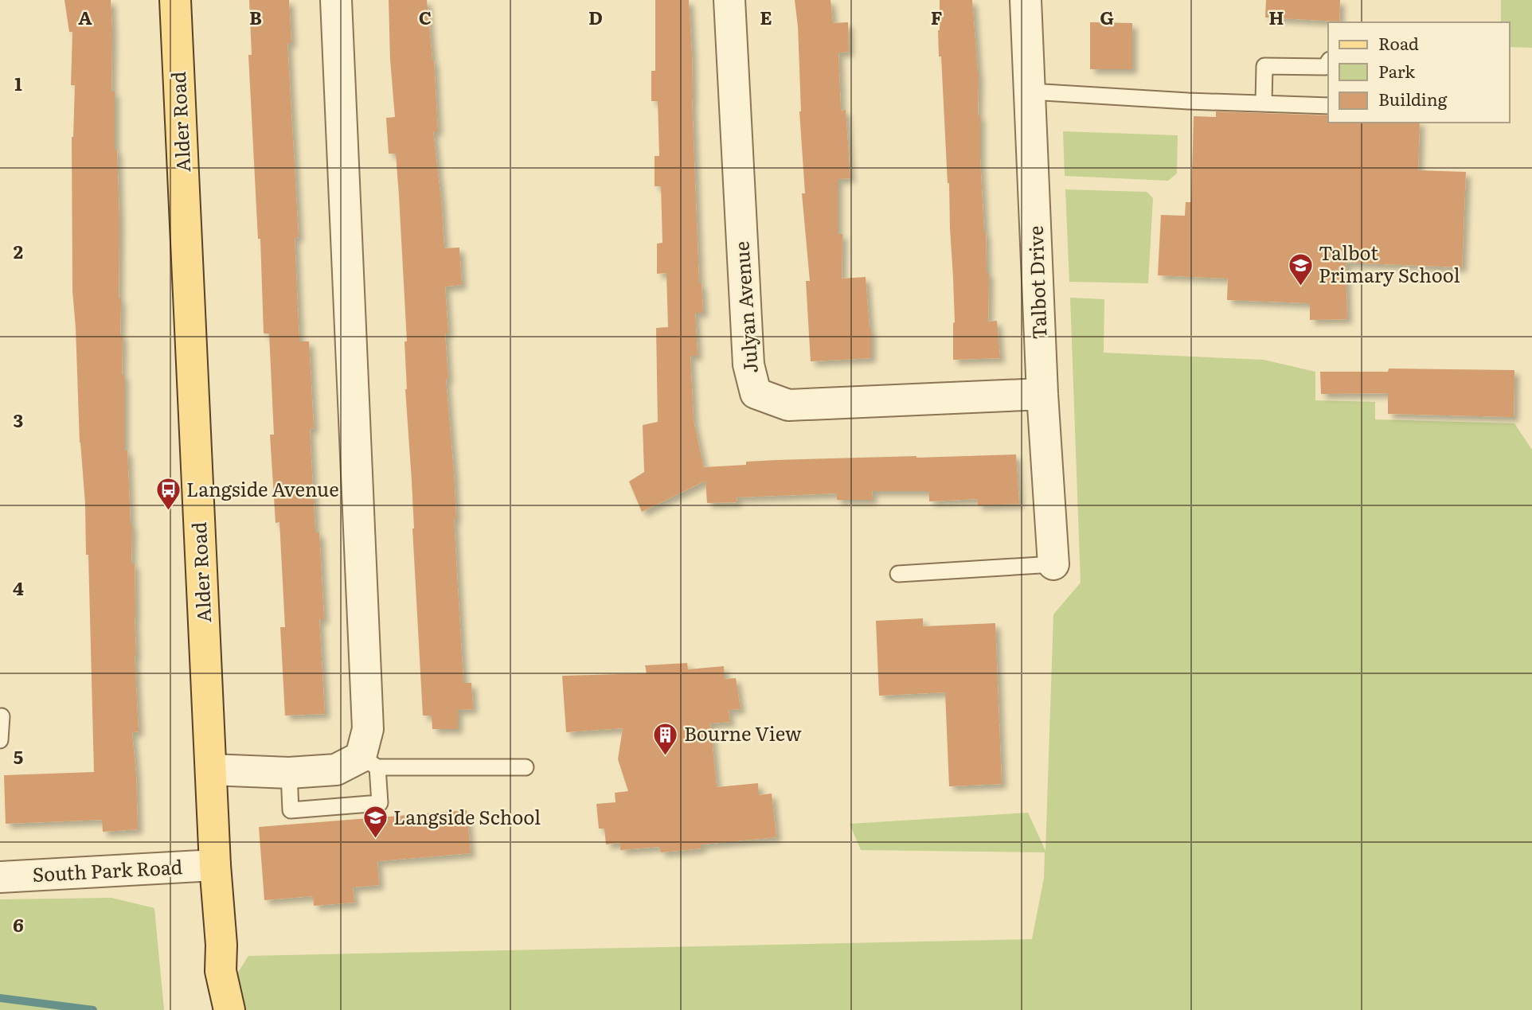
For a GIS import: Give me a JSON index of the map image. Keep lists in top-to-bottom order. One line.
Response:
{"streets":{"main road":["Alder Road"],"street":["Talbot Drive","Julyan Avenue","South Park Road"]},"crossings":[["Alder Road","South Park Road"],["Talbot Drive","Julyan Avenue"]],"places":{"school or university":["Talbot Primary School","Langside School"],"bus stop":["Langside Avenue"],"building":["Bourne View"]},"legend":["Road","Park","Building"],"grid":{"columns":["A","B","C","D","E","F","G","H"],"rows":["1","2","3","4","5","6"]}}
